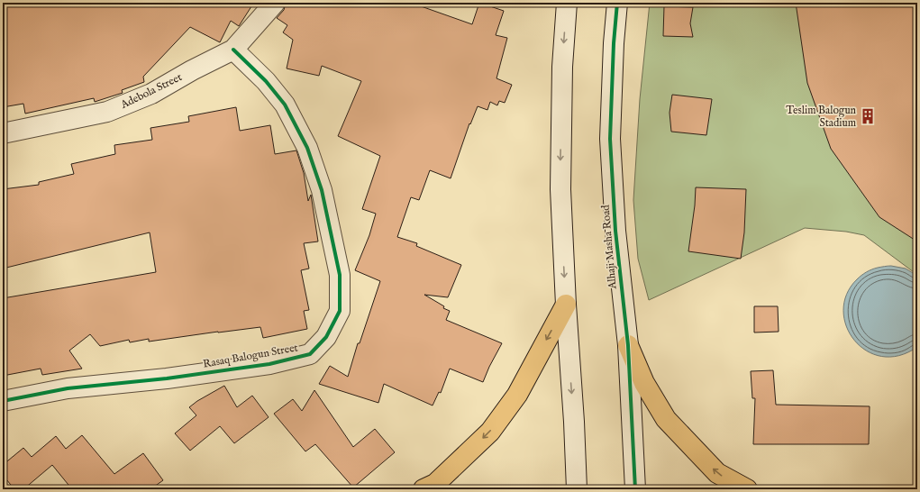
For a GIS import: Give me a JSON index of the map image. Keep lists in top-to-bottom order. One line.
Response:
{"streets":{"street":["Adebola Street","Alhaji Masha Road","Rasaq Balogun Street"]},"crossings":[["Adebola Street","Rasaq Balogun Street"]],"places":{"building":["Teslim Balogun Stadium"]}}
